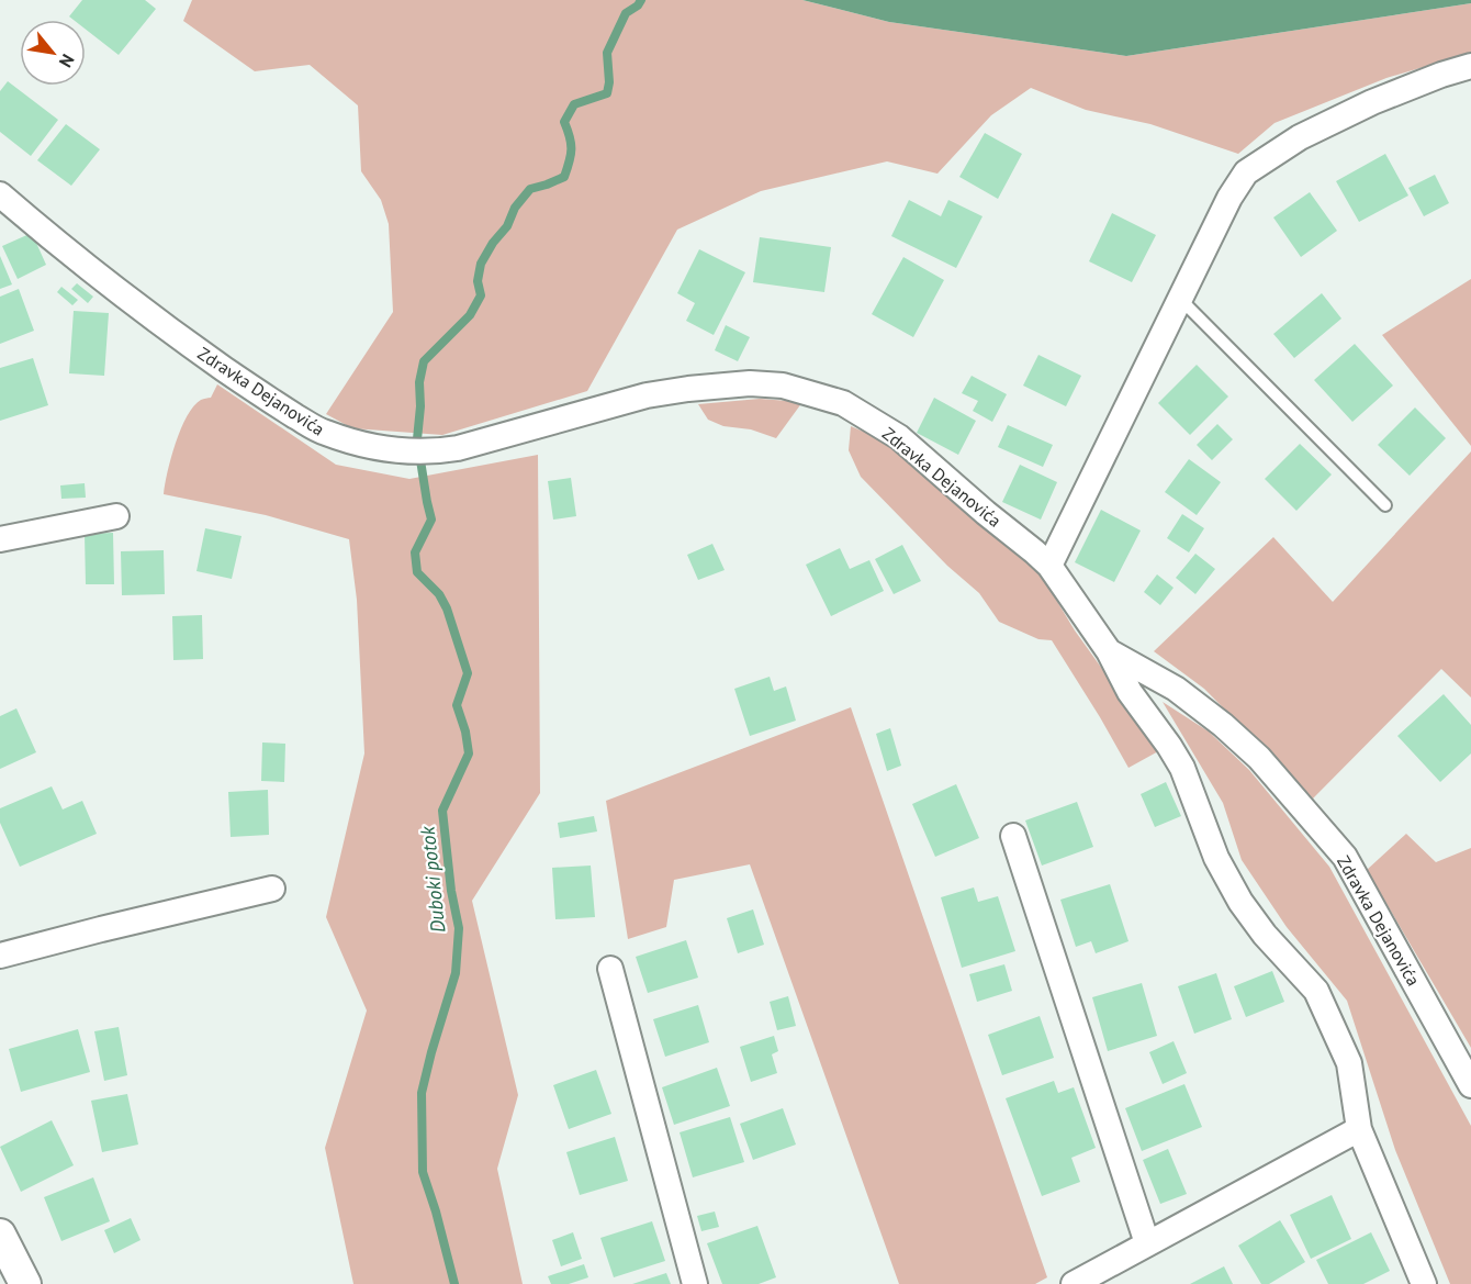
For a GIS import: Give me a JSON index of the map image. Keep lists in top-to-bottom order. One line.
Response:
{"streets":{"street":["Zdravka Dejanovića"]},"water":["Duboki potok"],"north":"bottom right"}
